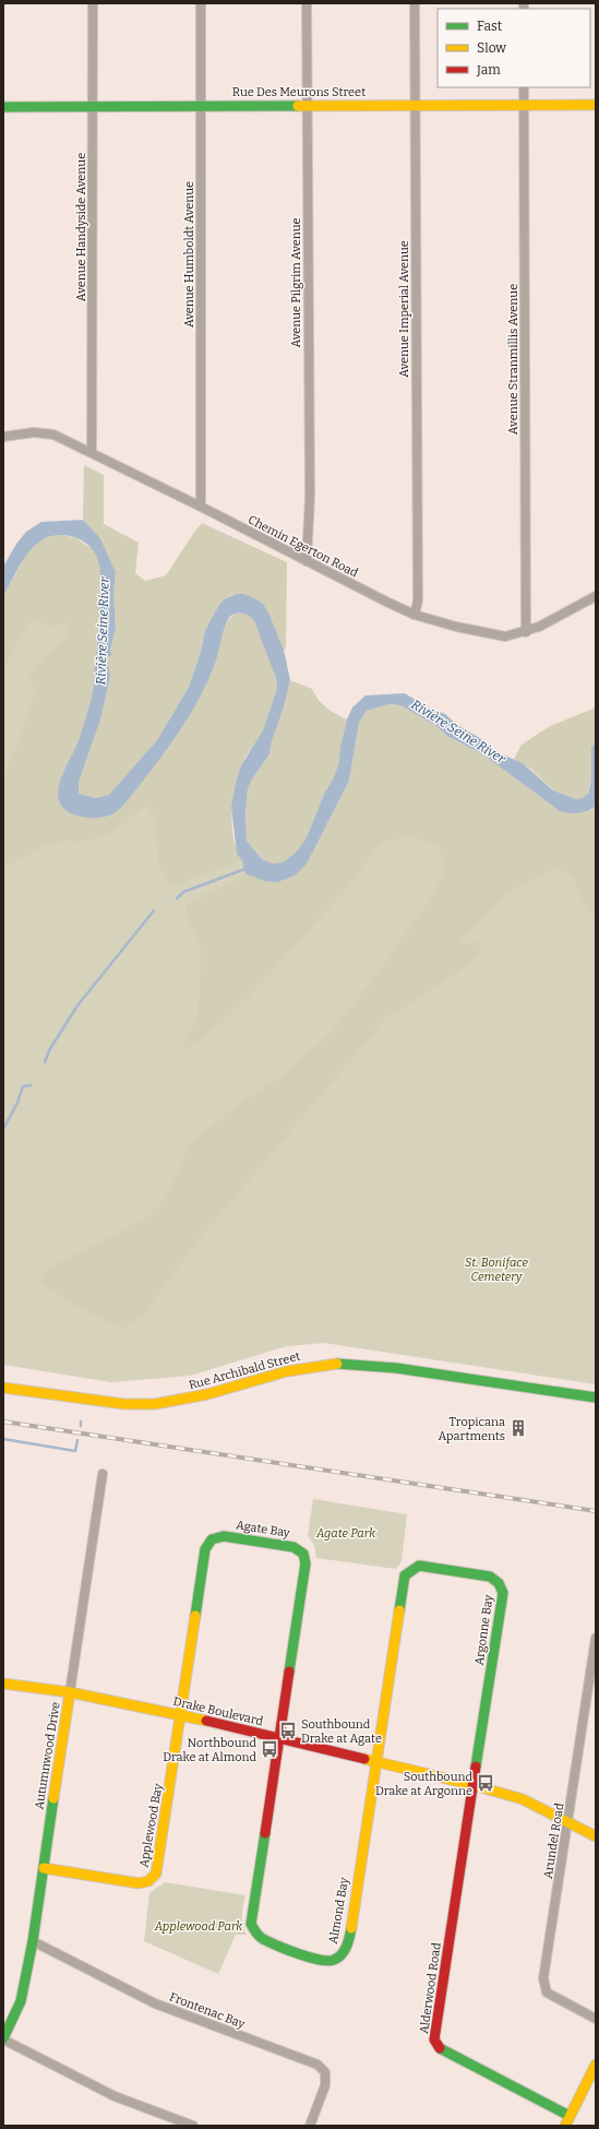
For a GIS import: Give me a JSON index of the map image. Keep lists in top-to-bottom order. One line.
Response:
{"streets":{"street":["Rue Des Meurons Street","Avenue Handyside Avenue","Avenue Humboldt Avenue","Avenue Pilgrim Avenue","Avenue Imperial Avenue","Avenue Stranmillis Avenue","Chemin Egerton Road","Rue Archibald Street","Agate Bay","Argonne Bay","Drake Boulevard","Autumnwood Drive","Applewood Bay","Arundel Road","Almond Bay","Alderwood Road","Frontenac Bay"]},"crossings":[["Rue Des Meurons Street","Avenue Handyside Avenue"],["Rue Des Meurons Street","Avenue Humboldt Avenue"],["Rue Des Meurons Street","Avenue Pilgrim Avenue"],["Rue Des Meurons Street","Avenue Imperial Avenue"],["Rue Des Meurons Street","Avenue Stranmillis Avenue"],["Avenue Handyside Avenue","Chemin Egerton Road"],["Avenue Humboldt Avenue","Chemin Egerton Road"],["Avenue Pilgrim Avenue","Chemin Egerton Road"],["Avenue Imperial Avenue","Chemin Egerton Road"],["Avenue Stranmillis Avenue","Chemin Egerton Road"],["Agate Bay","Drake Boulevard"],["Agate Bay","Applewood Bay"],["Agate Bay","Almond Bay"],["Argonne Bay","Drake Boulevard"],["Argonne Bay","Almond Bay"],["Argonne Bay","Alderwood Road"],["Drake Boulevard","Autumnwood Drive"],["Drake Boulevard","Applewood Bay"],["Drake Boulevard","Arundel Road"],["Drake Boulevard","Almond Bay"],["Drake Boulevard","Alderwood Road"],["Autumnwood Drive","Applewood Bay"],["Autumnwood Drive","Frontenac Bay"]],"water":["Rivière Seine River"],"parks":["St. Boniface Cemetery","Agate Park","Applewood Park"],"places":{"building":["Tropicana Apartments"],"bus stop":["Southbound Drake at Agate","Northbound Drake at Almond","Southbound Drake at Argonne"]},"legend":["Fast","Slow","Jam"]}
